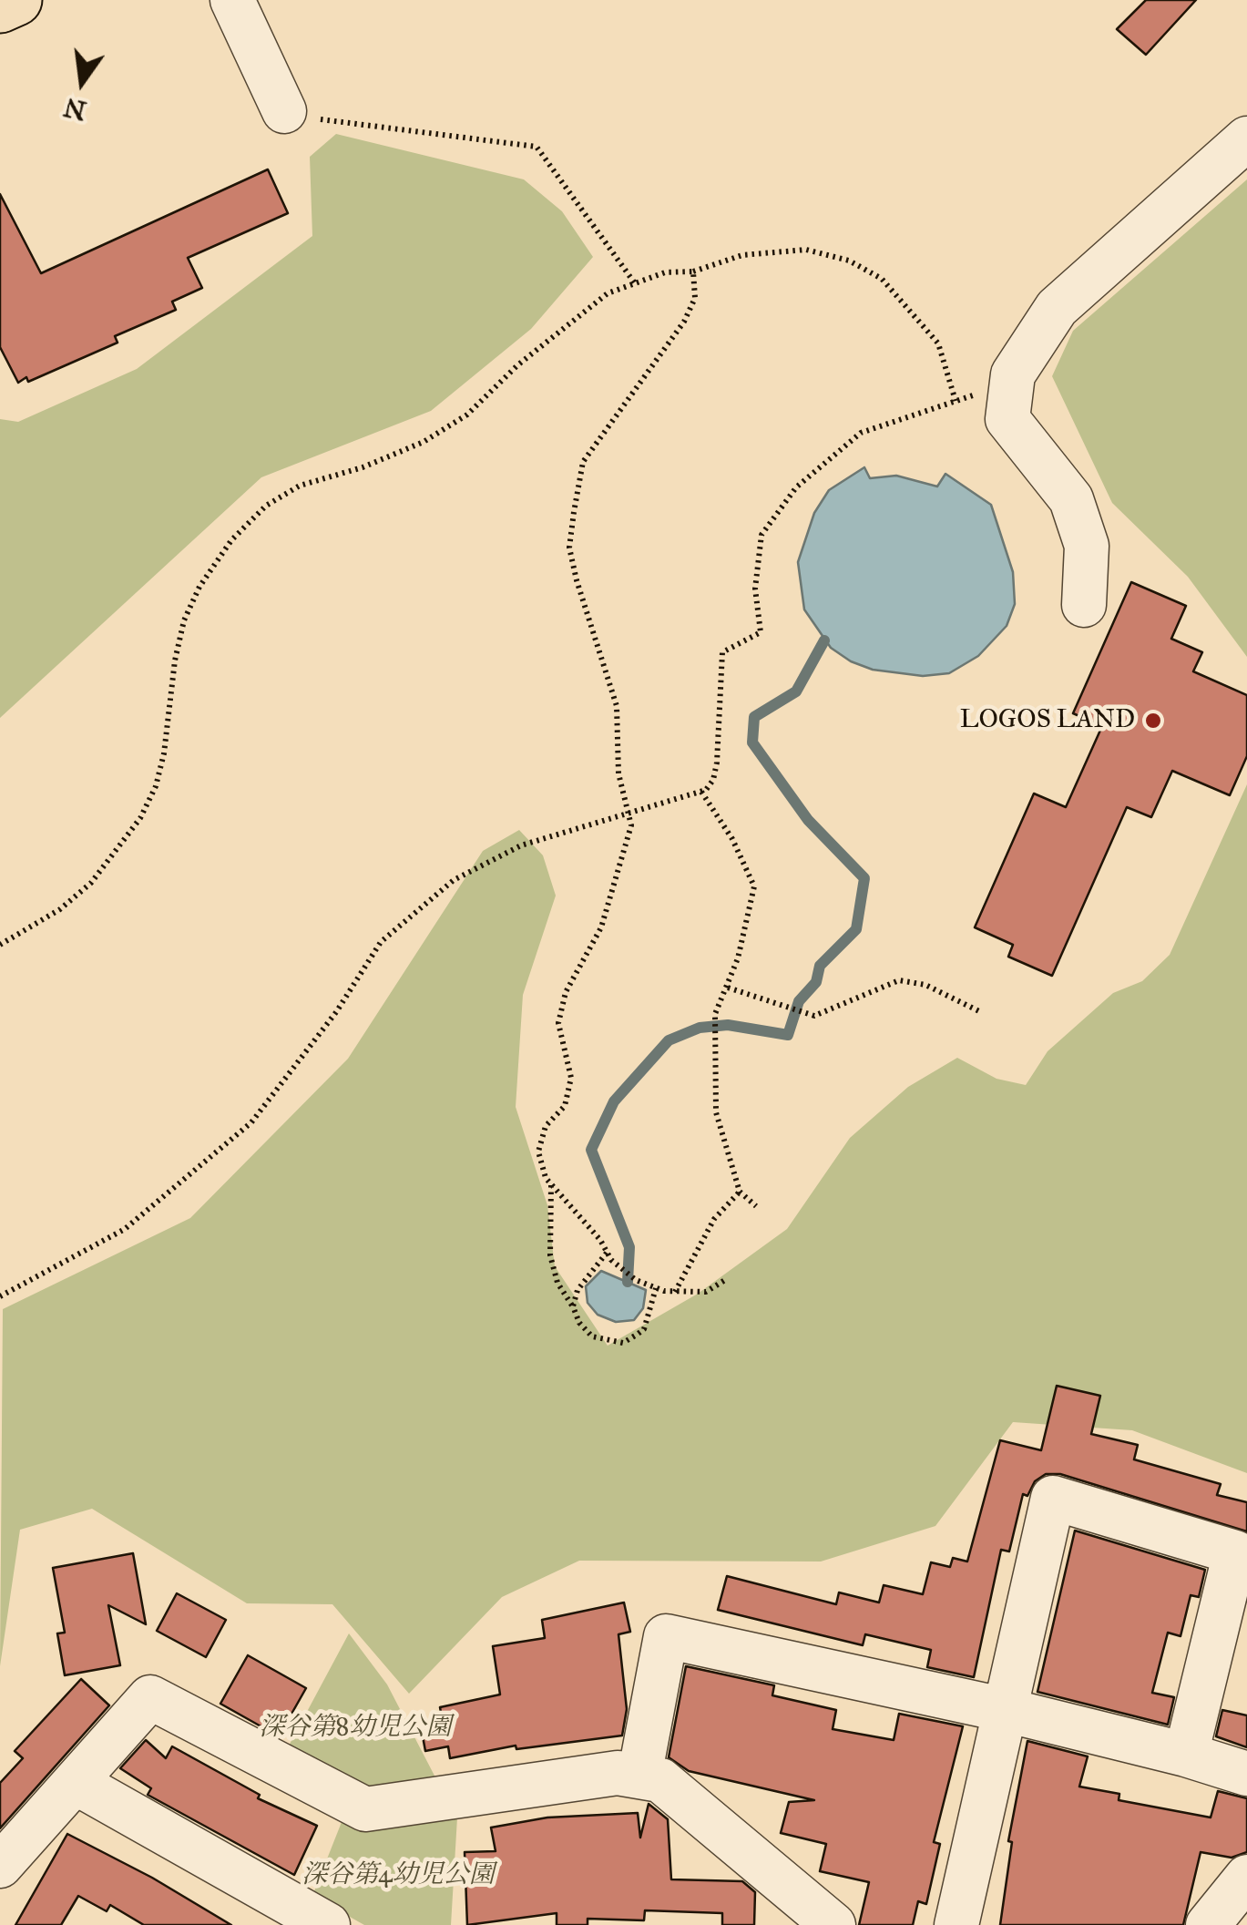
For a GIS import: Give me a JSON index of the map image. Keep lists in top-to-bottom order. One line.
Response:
{"parks":["深谷第8幼児公園","深谷第4幼児公園"],"places":["LOGOS LAND"],"north":"bottom"}
